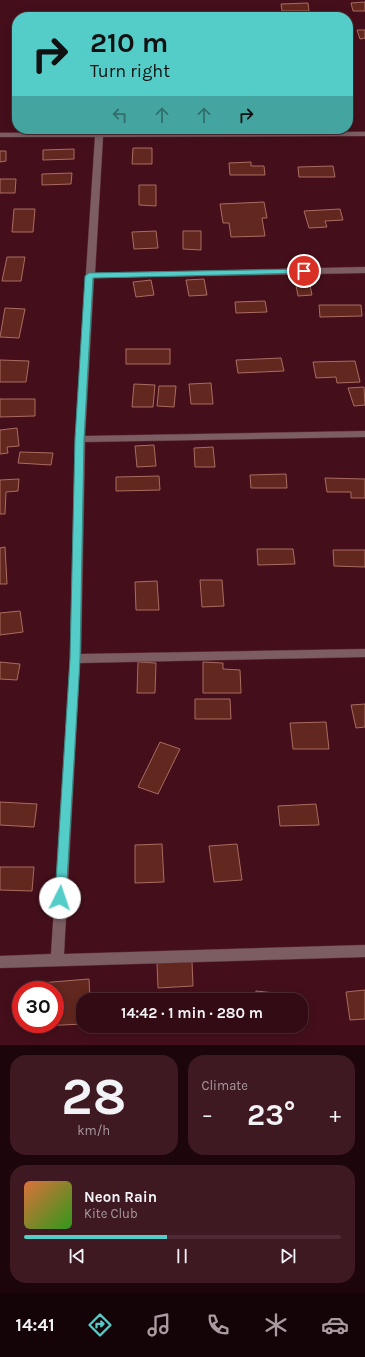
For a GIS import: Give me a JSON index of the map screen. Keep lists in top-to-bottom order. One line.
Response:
{"page":{"turn":["210 m","Turn right"],"limit":"30","trip":"14:42 · 1 min · 280 m","tile":[["28","km/h"],"Climate"],"heat":["−","23°","+"],"song":["Neon Rain","Kite Club"],"tabs":"14:41"}}
